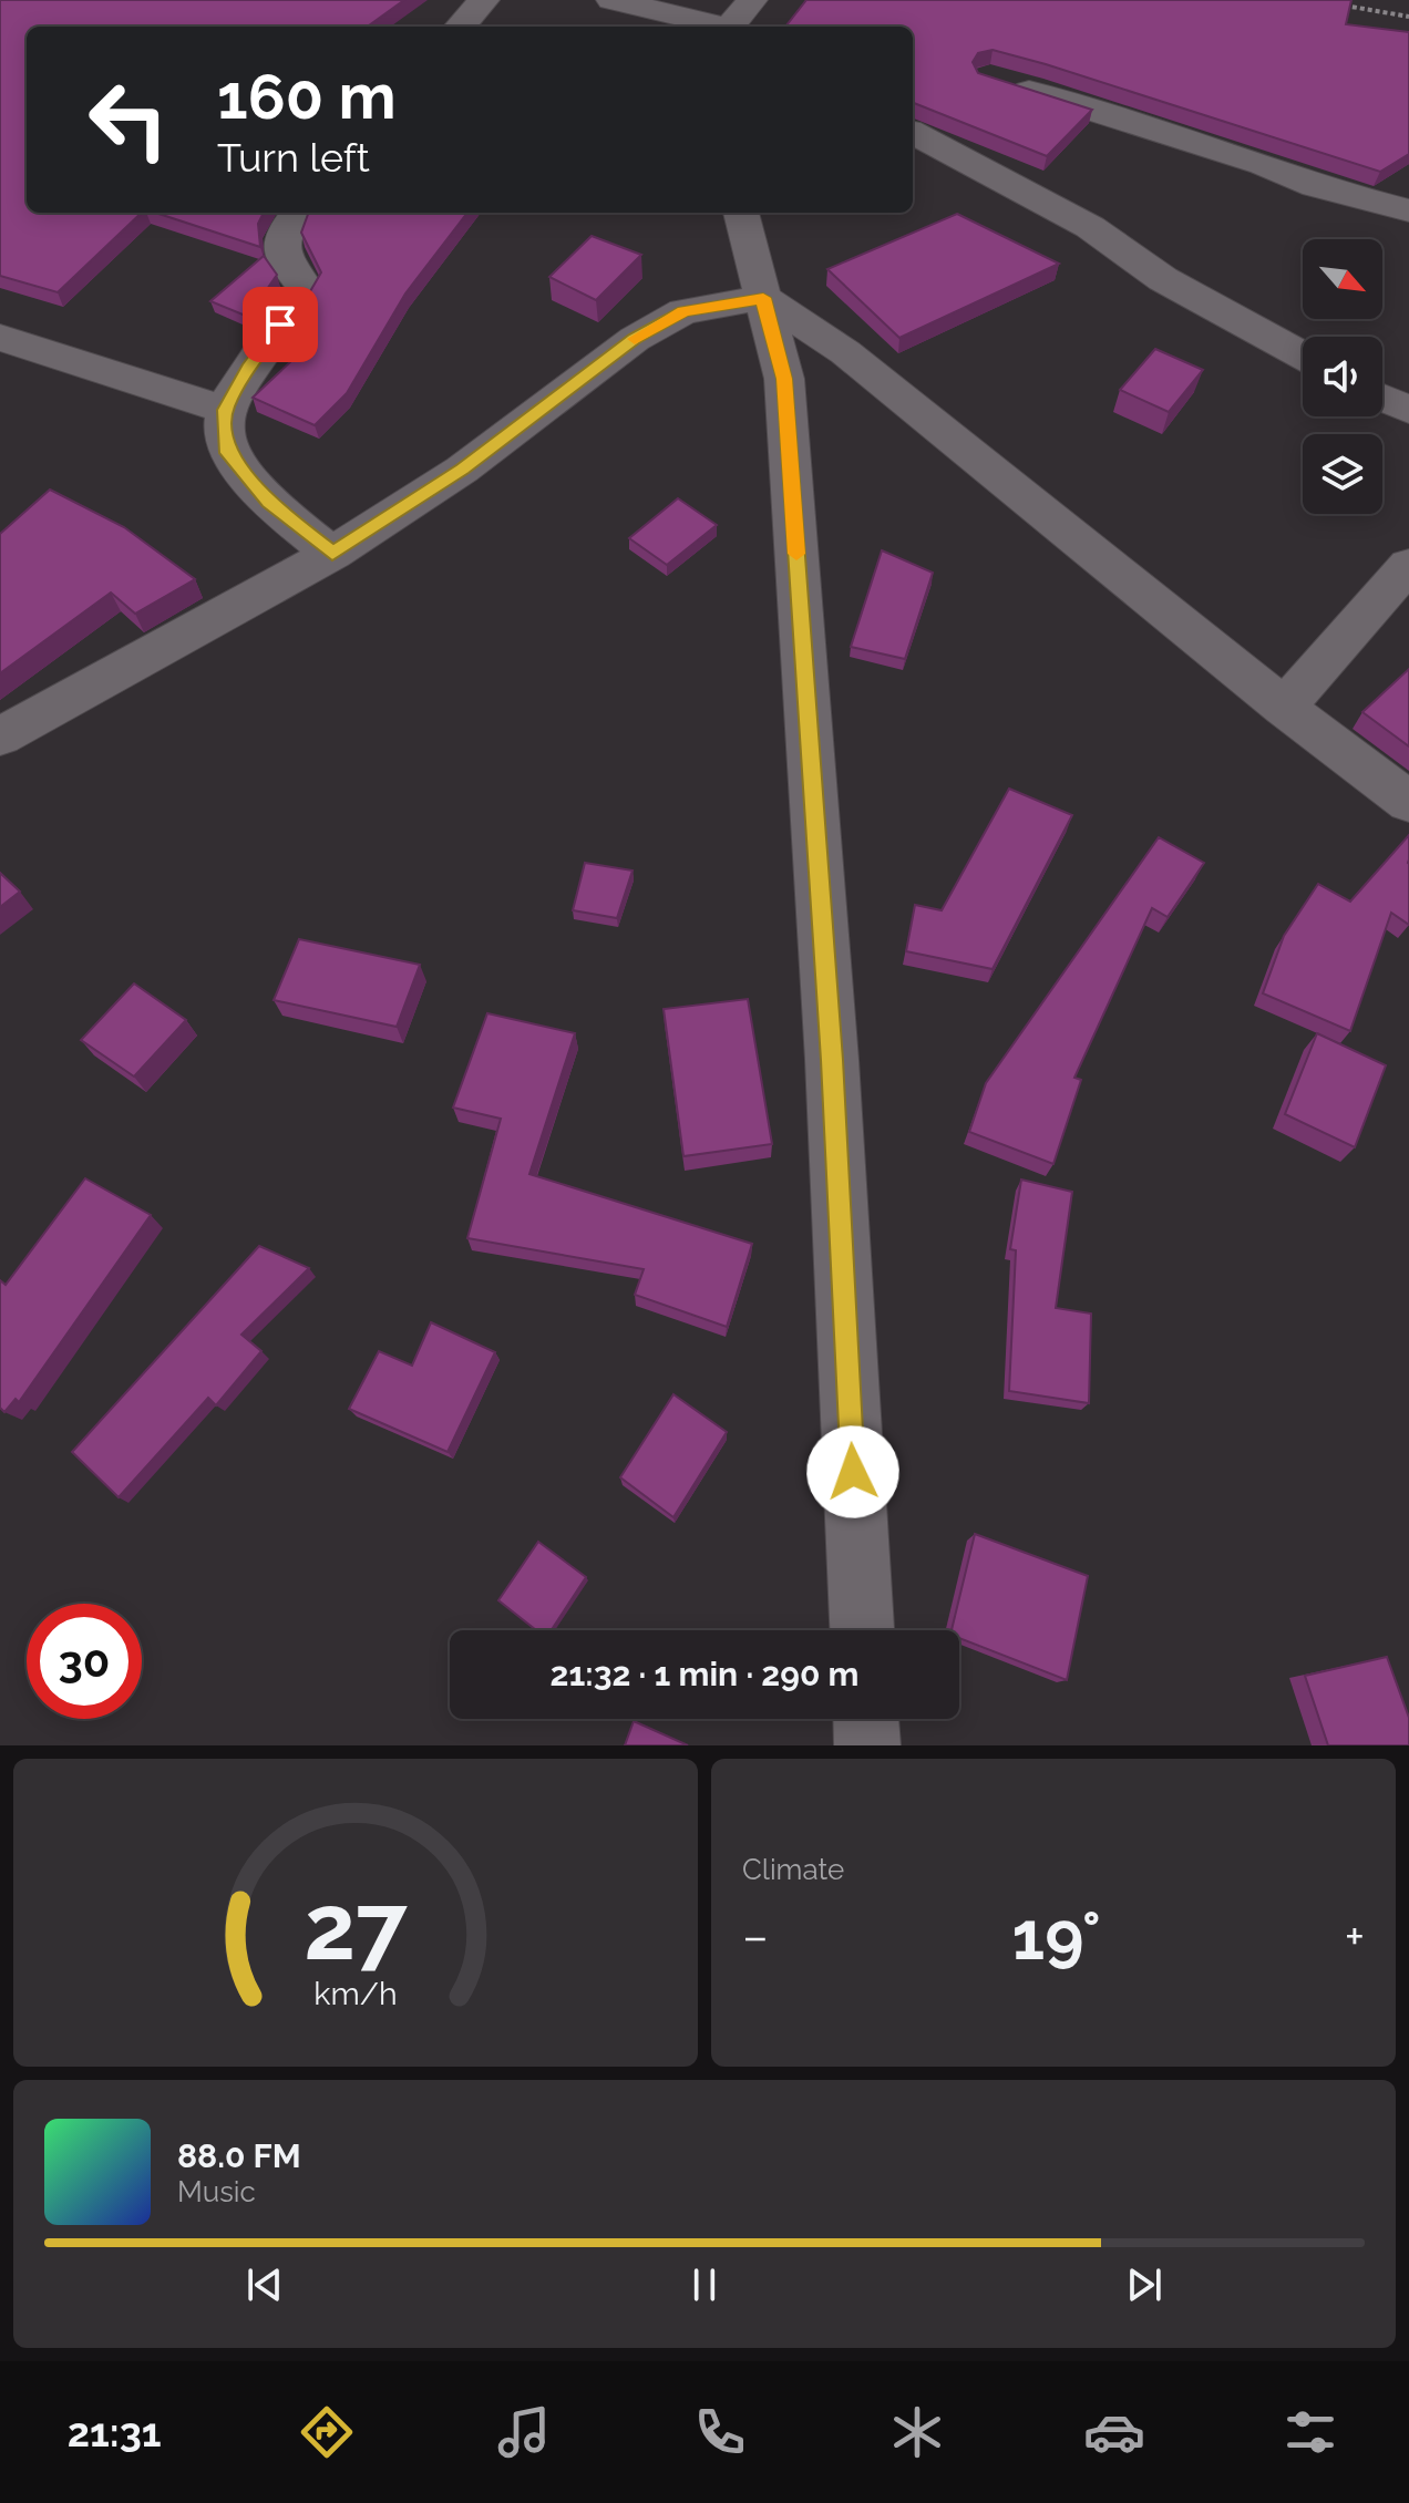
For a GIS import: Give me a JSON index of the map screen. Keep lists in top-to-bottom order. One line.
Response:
{"north":"bottom right","page":{"turn":["160 m","Turn left"],"limit":"30","trip":"21:32 · 1 min · 290 m","tile":"Climate","heat":["−","19°","+"],"song":["88.0 FM","Music"],"tabs":"21:31","gauge":["27","km/h"]}}
